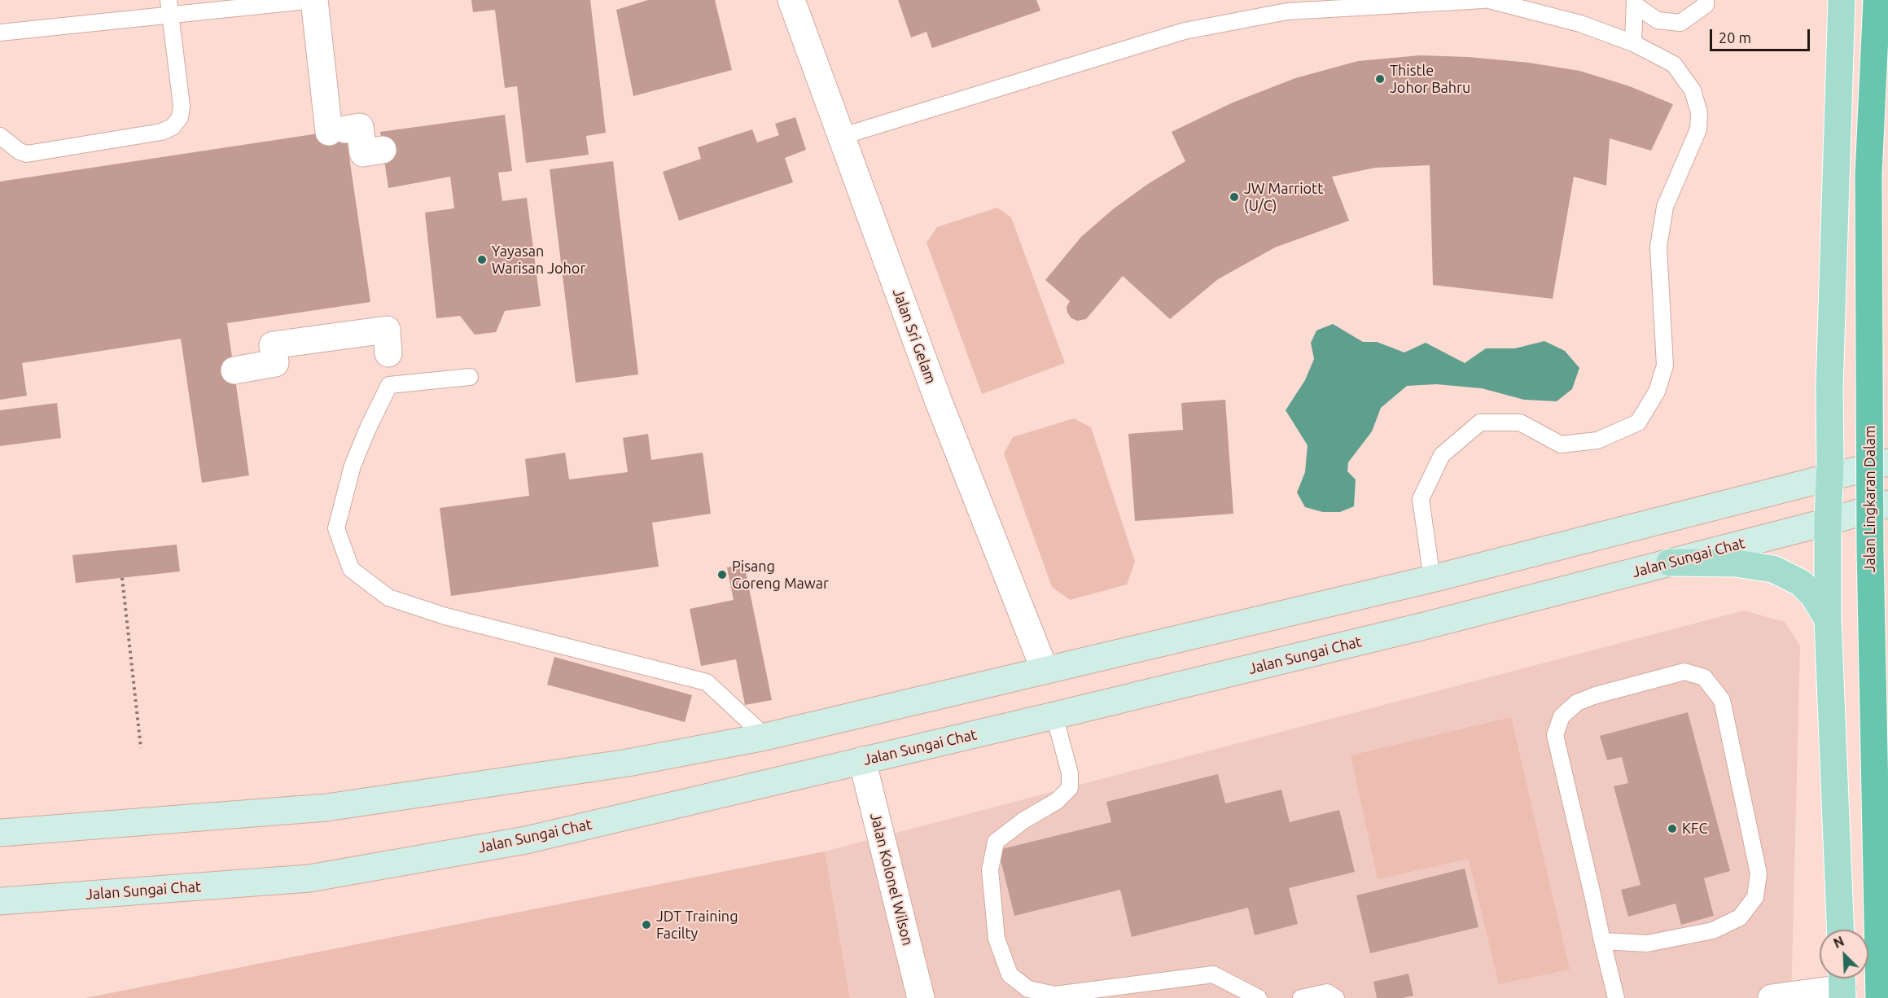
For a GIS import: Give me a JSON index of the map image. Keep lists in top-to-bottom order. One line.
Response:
{"streets":{"highway":["Jalan Lingkaran Dalam"],"main road":["Jalan Sungai Chat"],"street":["Jalan Sri Gelam","Jalan Kolonel Wilson"]},"crossings":[["Jalan Sungai Chat","Jalan Kolonel Wilson"]],"places":["Thistle Johor Bahru","JW Marriott (U/C)","Yayasan Warisan Johor","Pisang Goreng Mawar","KFC","JDT Training Facilty"],"scale_bar":"20 m","north":"top left"}
